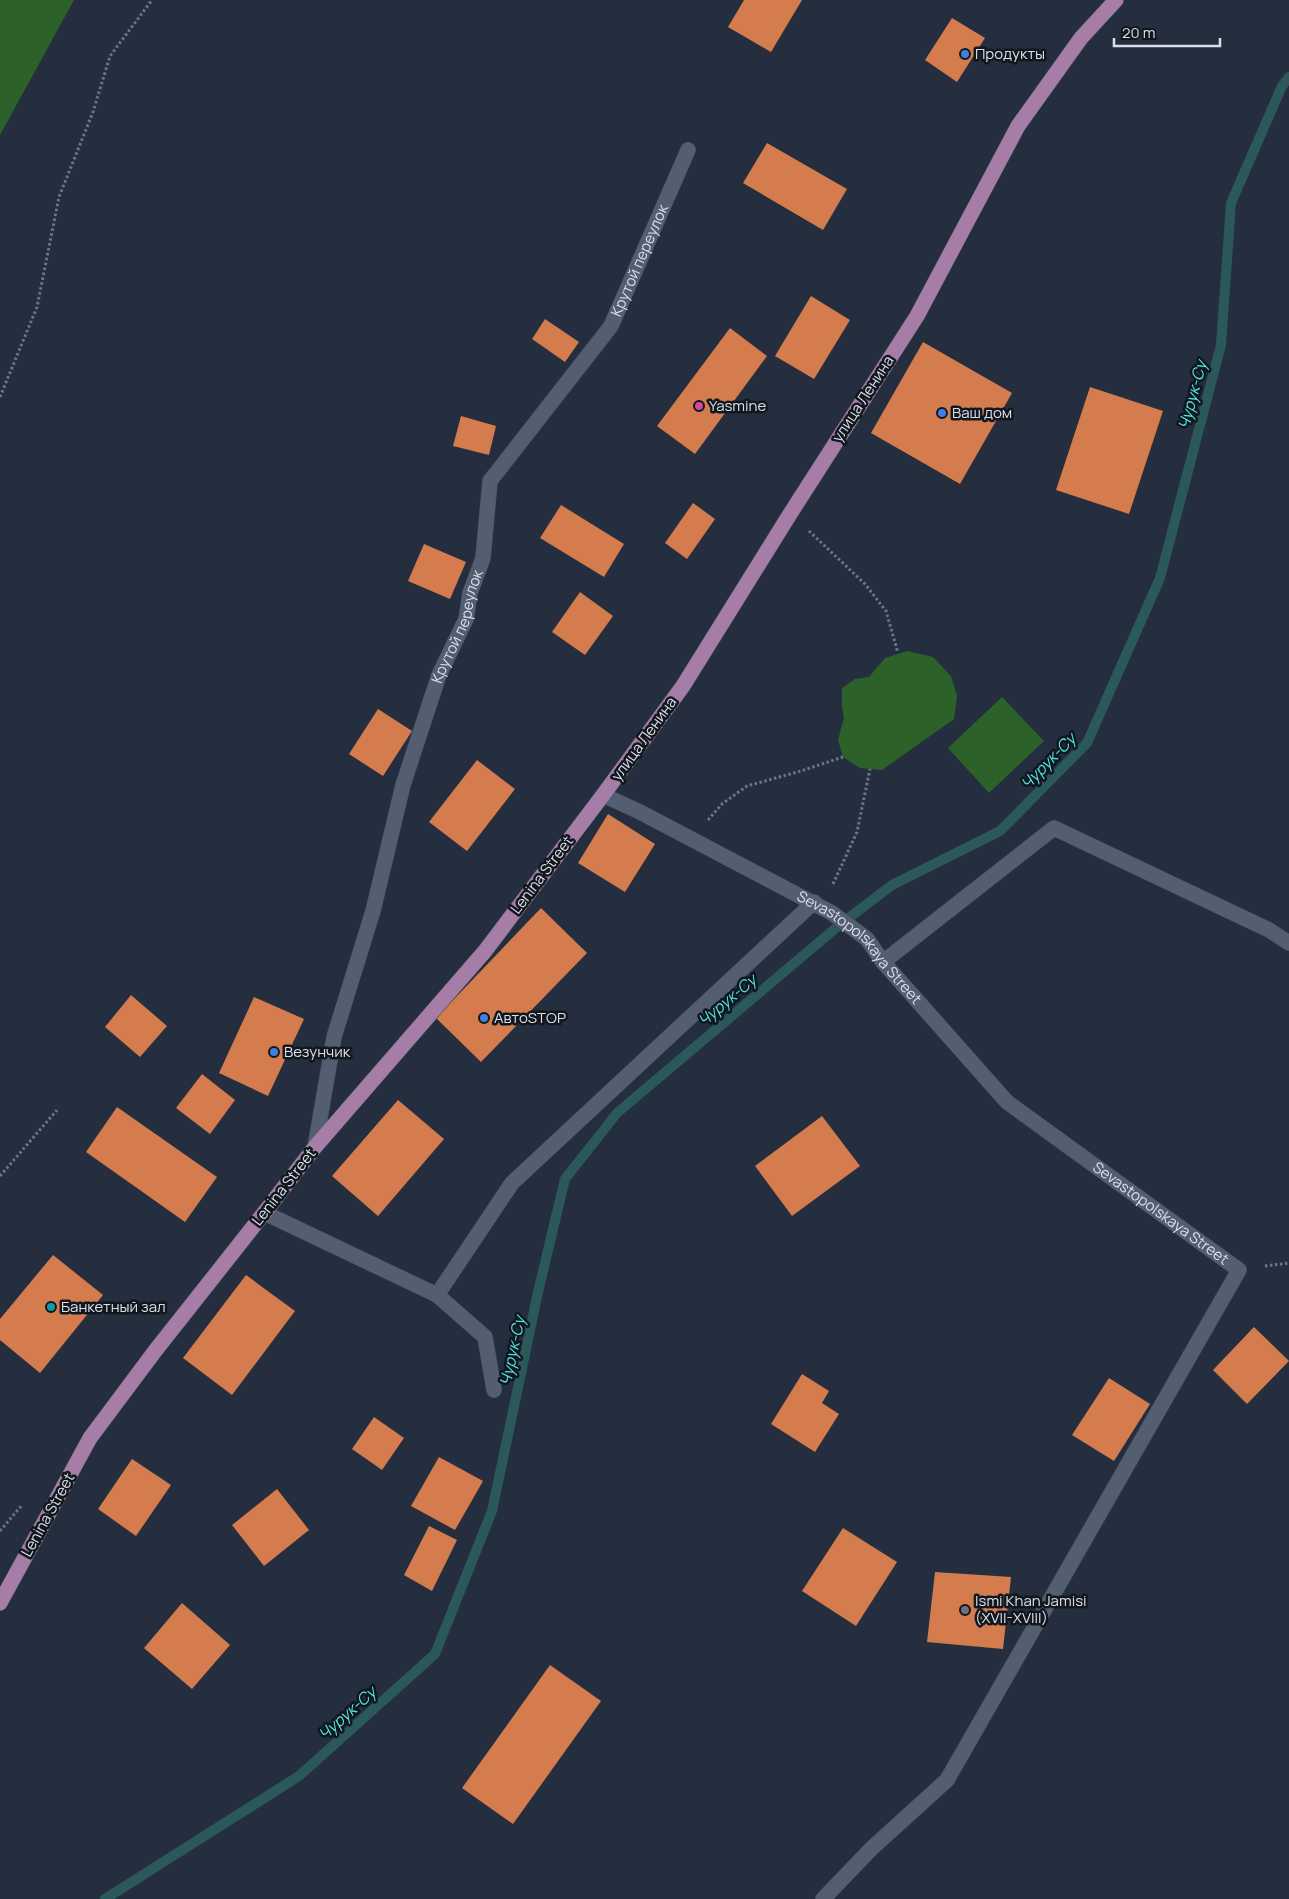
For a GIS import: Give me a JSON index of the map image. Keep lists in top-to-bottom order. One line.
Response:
{"streets":{"main road":["улица Ленина","Lenina Street"],"street":["Крутой переулок","Sevastopolskaya Street"]},"crossings":[["Крутой переулок","Lenina Street"],["улица Ленина","Lenina Street"],["улица Ленина","Sevastopolskaya Street"],["Lenina Street","Sevastopolskaya Street"]],"water":["Чурук-Су"],"places":["Продукты","Yasmine","Ваш дом","АвтоSTOP","Везунчик","Банкетный зал","Ismi Khan Jamisi (XVII-XVIII)"],"scale_bar":"20 m"}
